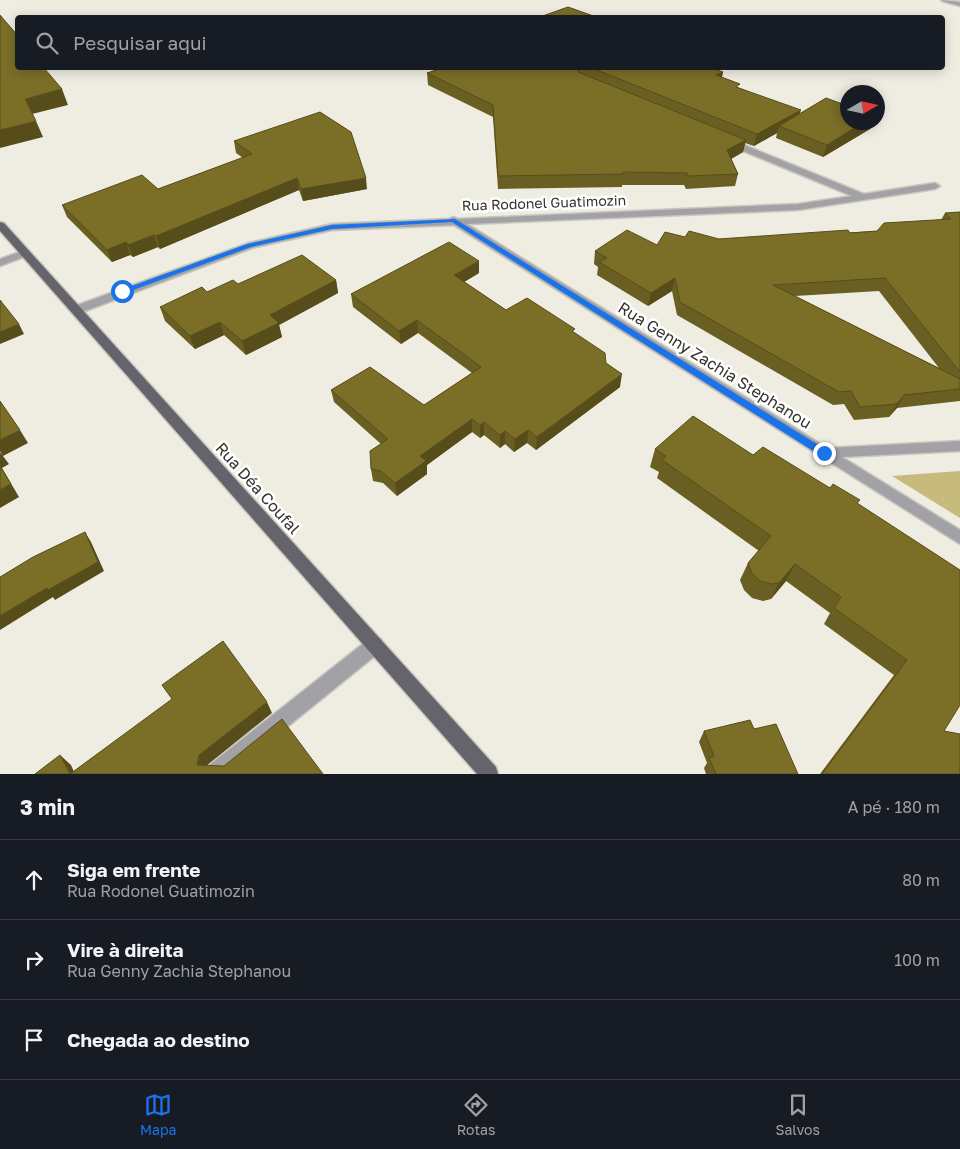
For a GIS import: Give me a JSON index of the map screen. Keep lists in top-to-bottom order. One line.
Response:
{"streets":{"main road":["Rua Déa Coufal"],"street":["Rua Rodonel Guatimozin","Rua Genny Zachia Stephanou"]},"crossings":[["Rua Rodonel Guatimozin","Rua Genny Zachia Stephanou"],["Rua Rodonel Guatimozin","Rua Déa Coufal"]],"north":"right","page":{"search":"Pesquisar aqui","heading":["3 min","A pé · 180 m"],"list":[["Siga em frente","Rua Rodonel Guatimozin","80 m"],["Vire à direita","Rua Genny Zachia Stephanou","100 m"],"Chegada ao destino"],"nav":["Mapa","Rotas","Salvos"]}}
